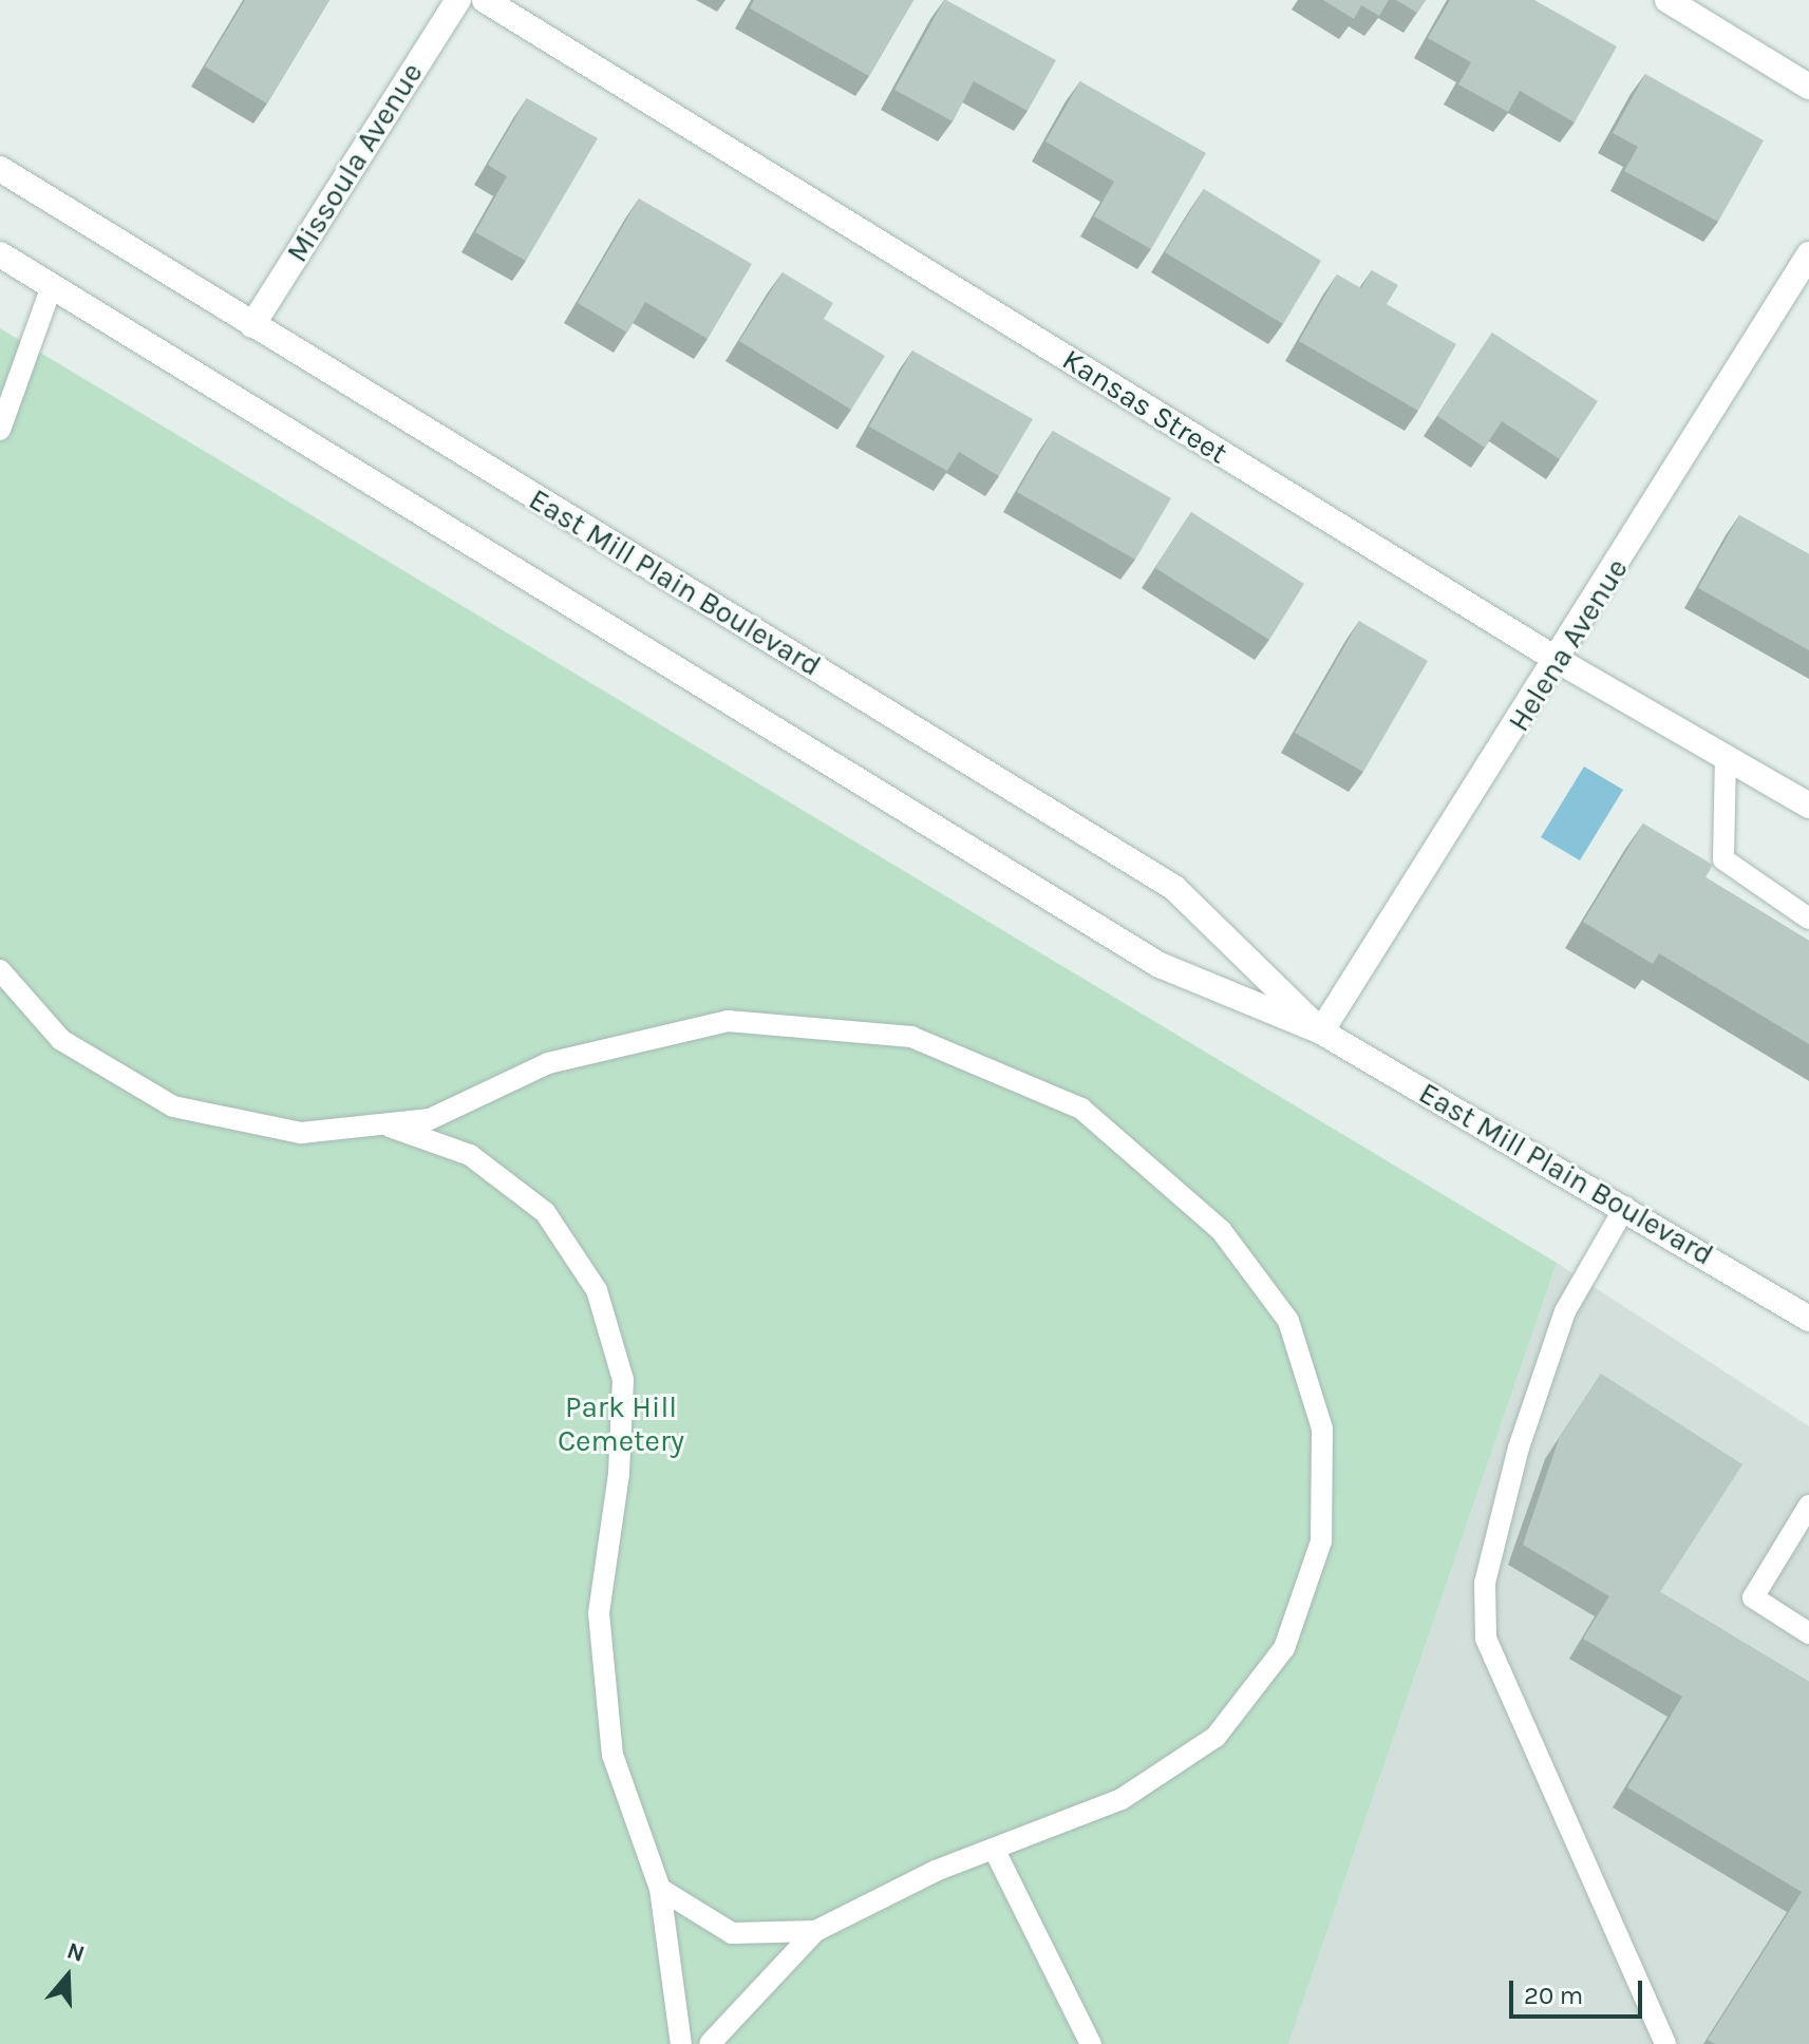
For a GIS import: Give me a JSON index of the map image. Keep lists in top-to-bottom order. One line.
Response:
{"streets":{"main road":["Missoula Avenue","Kansas Street","East Mill Plain Boulevard","Helena Avenue"]},"crossings":[["Missoula Avenue","East Mill Plain Boulevard"],["Kansas Street","Helena Avenue"],["East Mill Plain Boulevard","Helena Avenue"]],"parks":["Park Hill Cemetery"],"scale_bar":"20 m","north":"top"}
